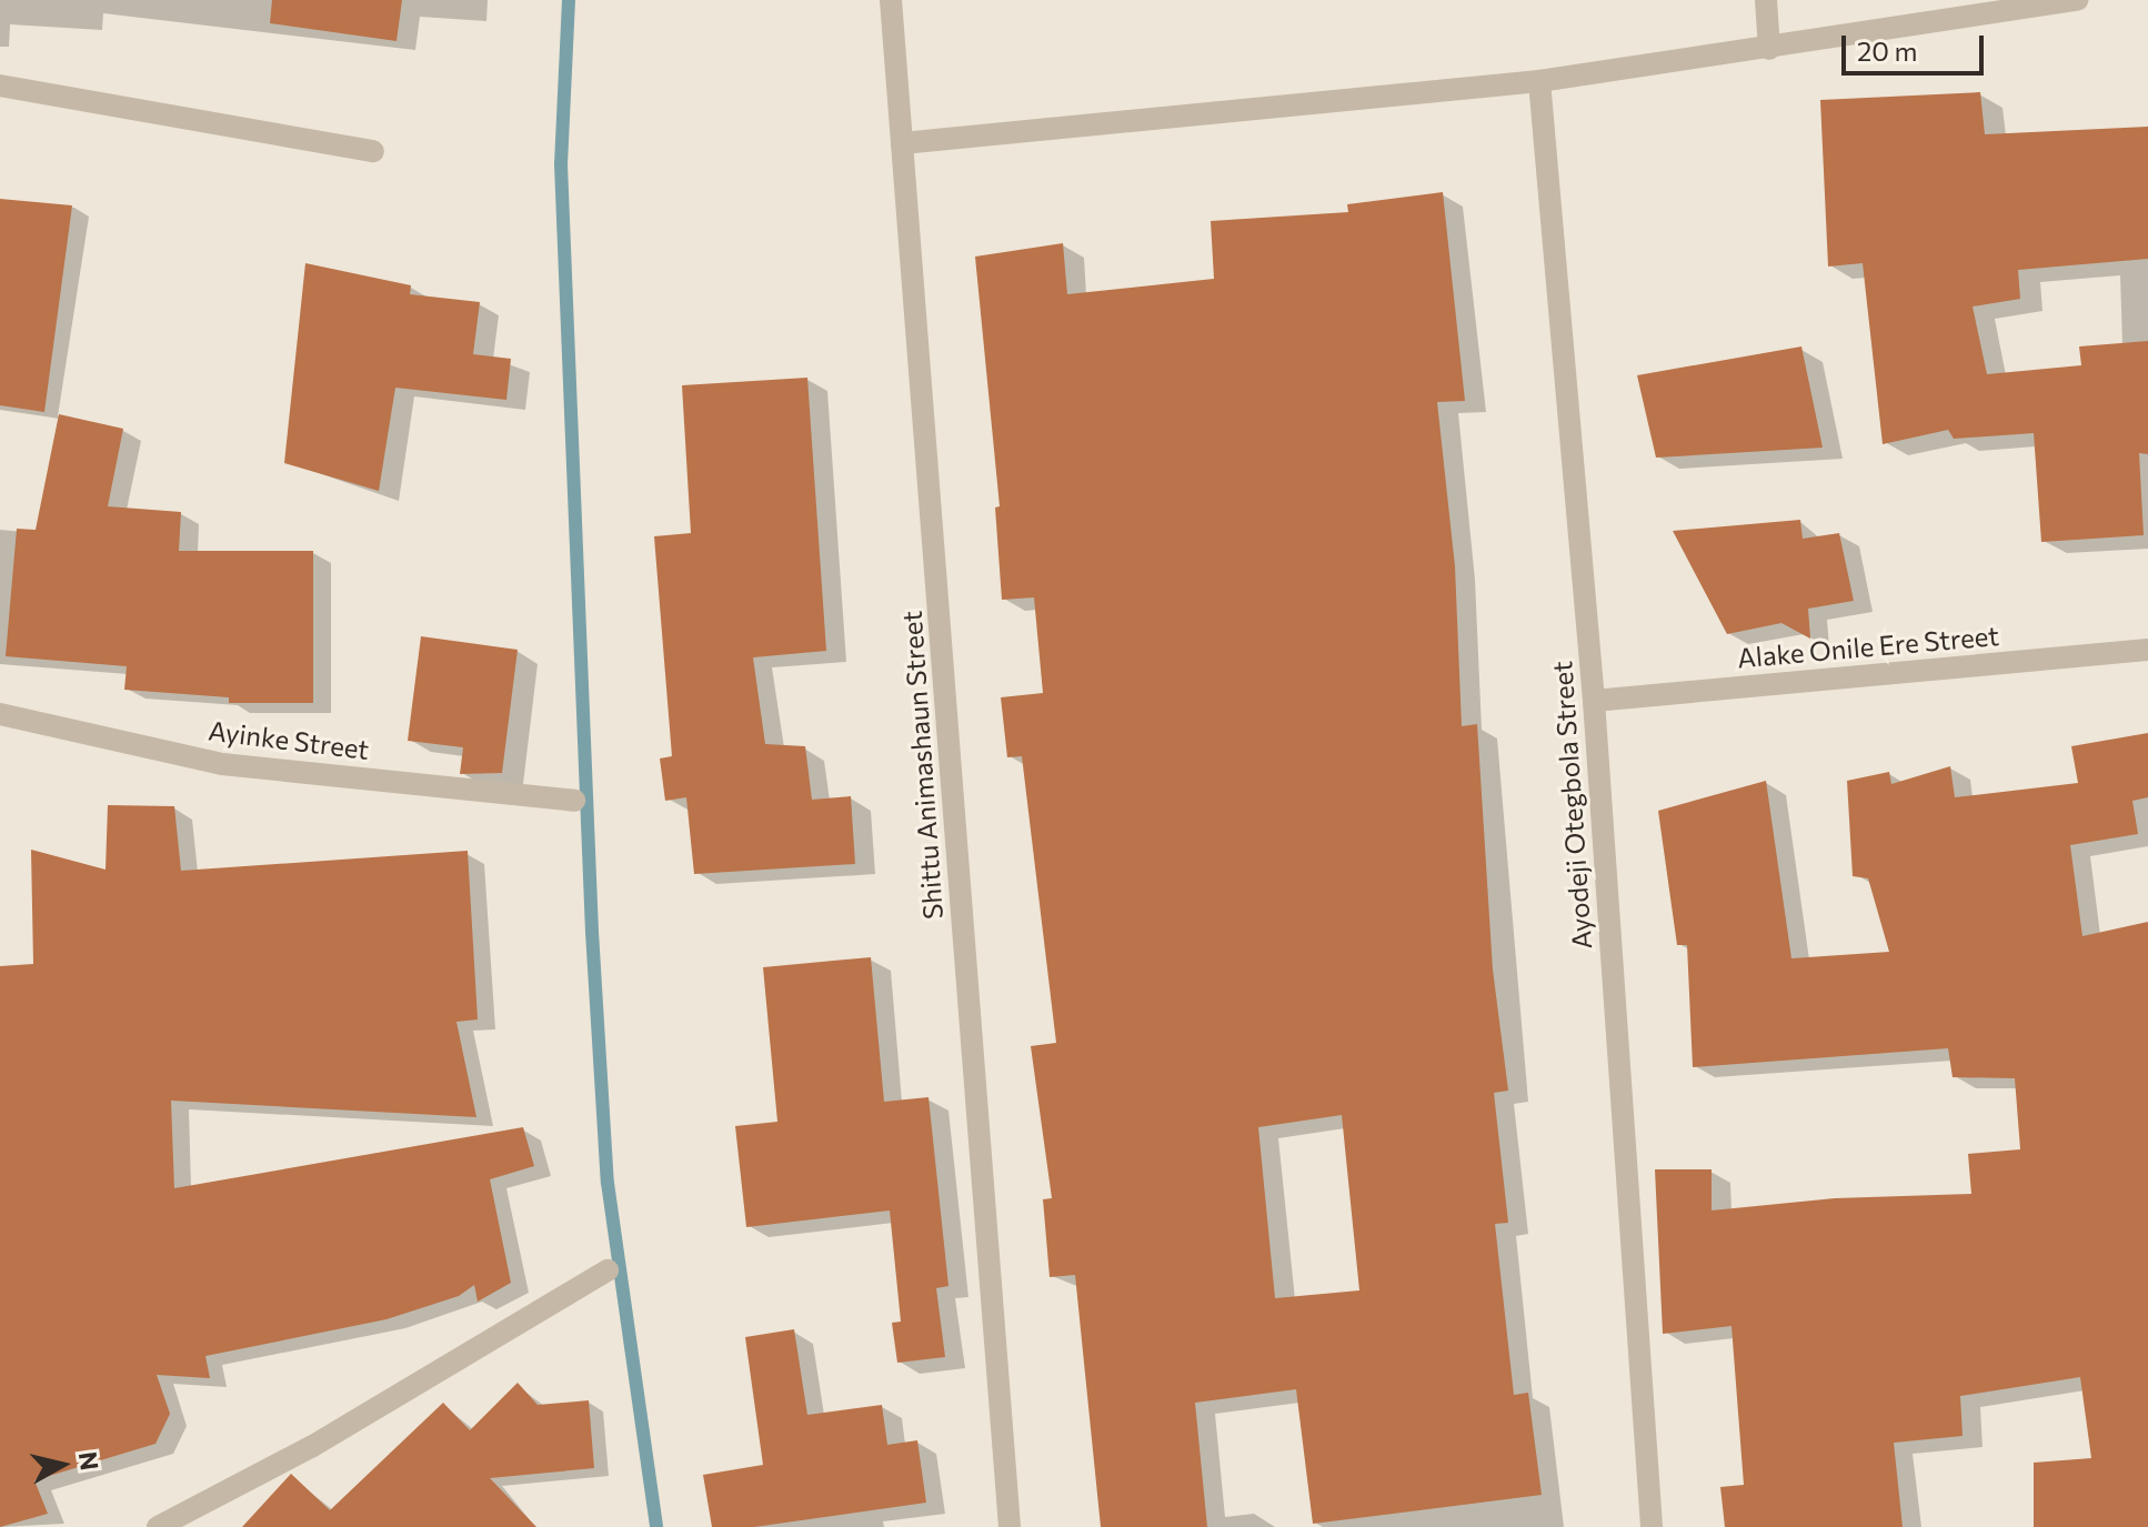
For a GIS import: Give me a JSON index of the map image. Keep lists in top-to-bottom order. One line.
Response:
{"streets":{"street":["Alake Onile Ere Street","Ayinke Street","Shittu Animashaun Street","Ayodeji Otegbola Street"]},"crossings":[["Alake Onile Ere Street","Ayodeji Otegbola Street"]],"scale_bar":"20 m","north":"right"}
